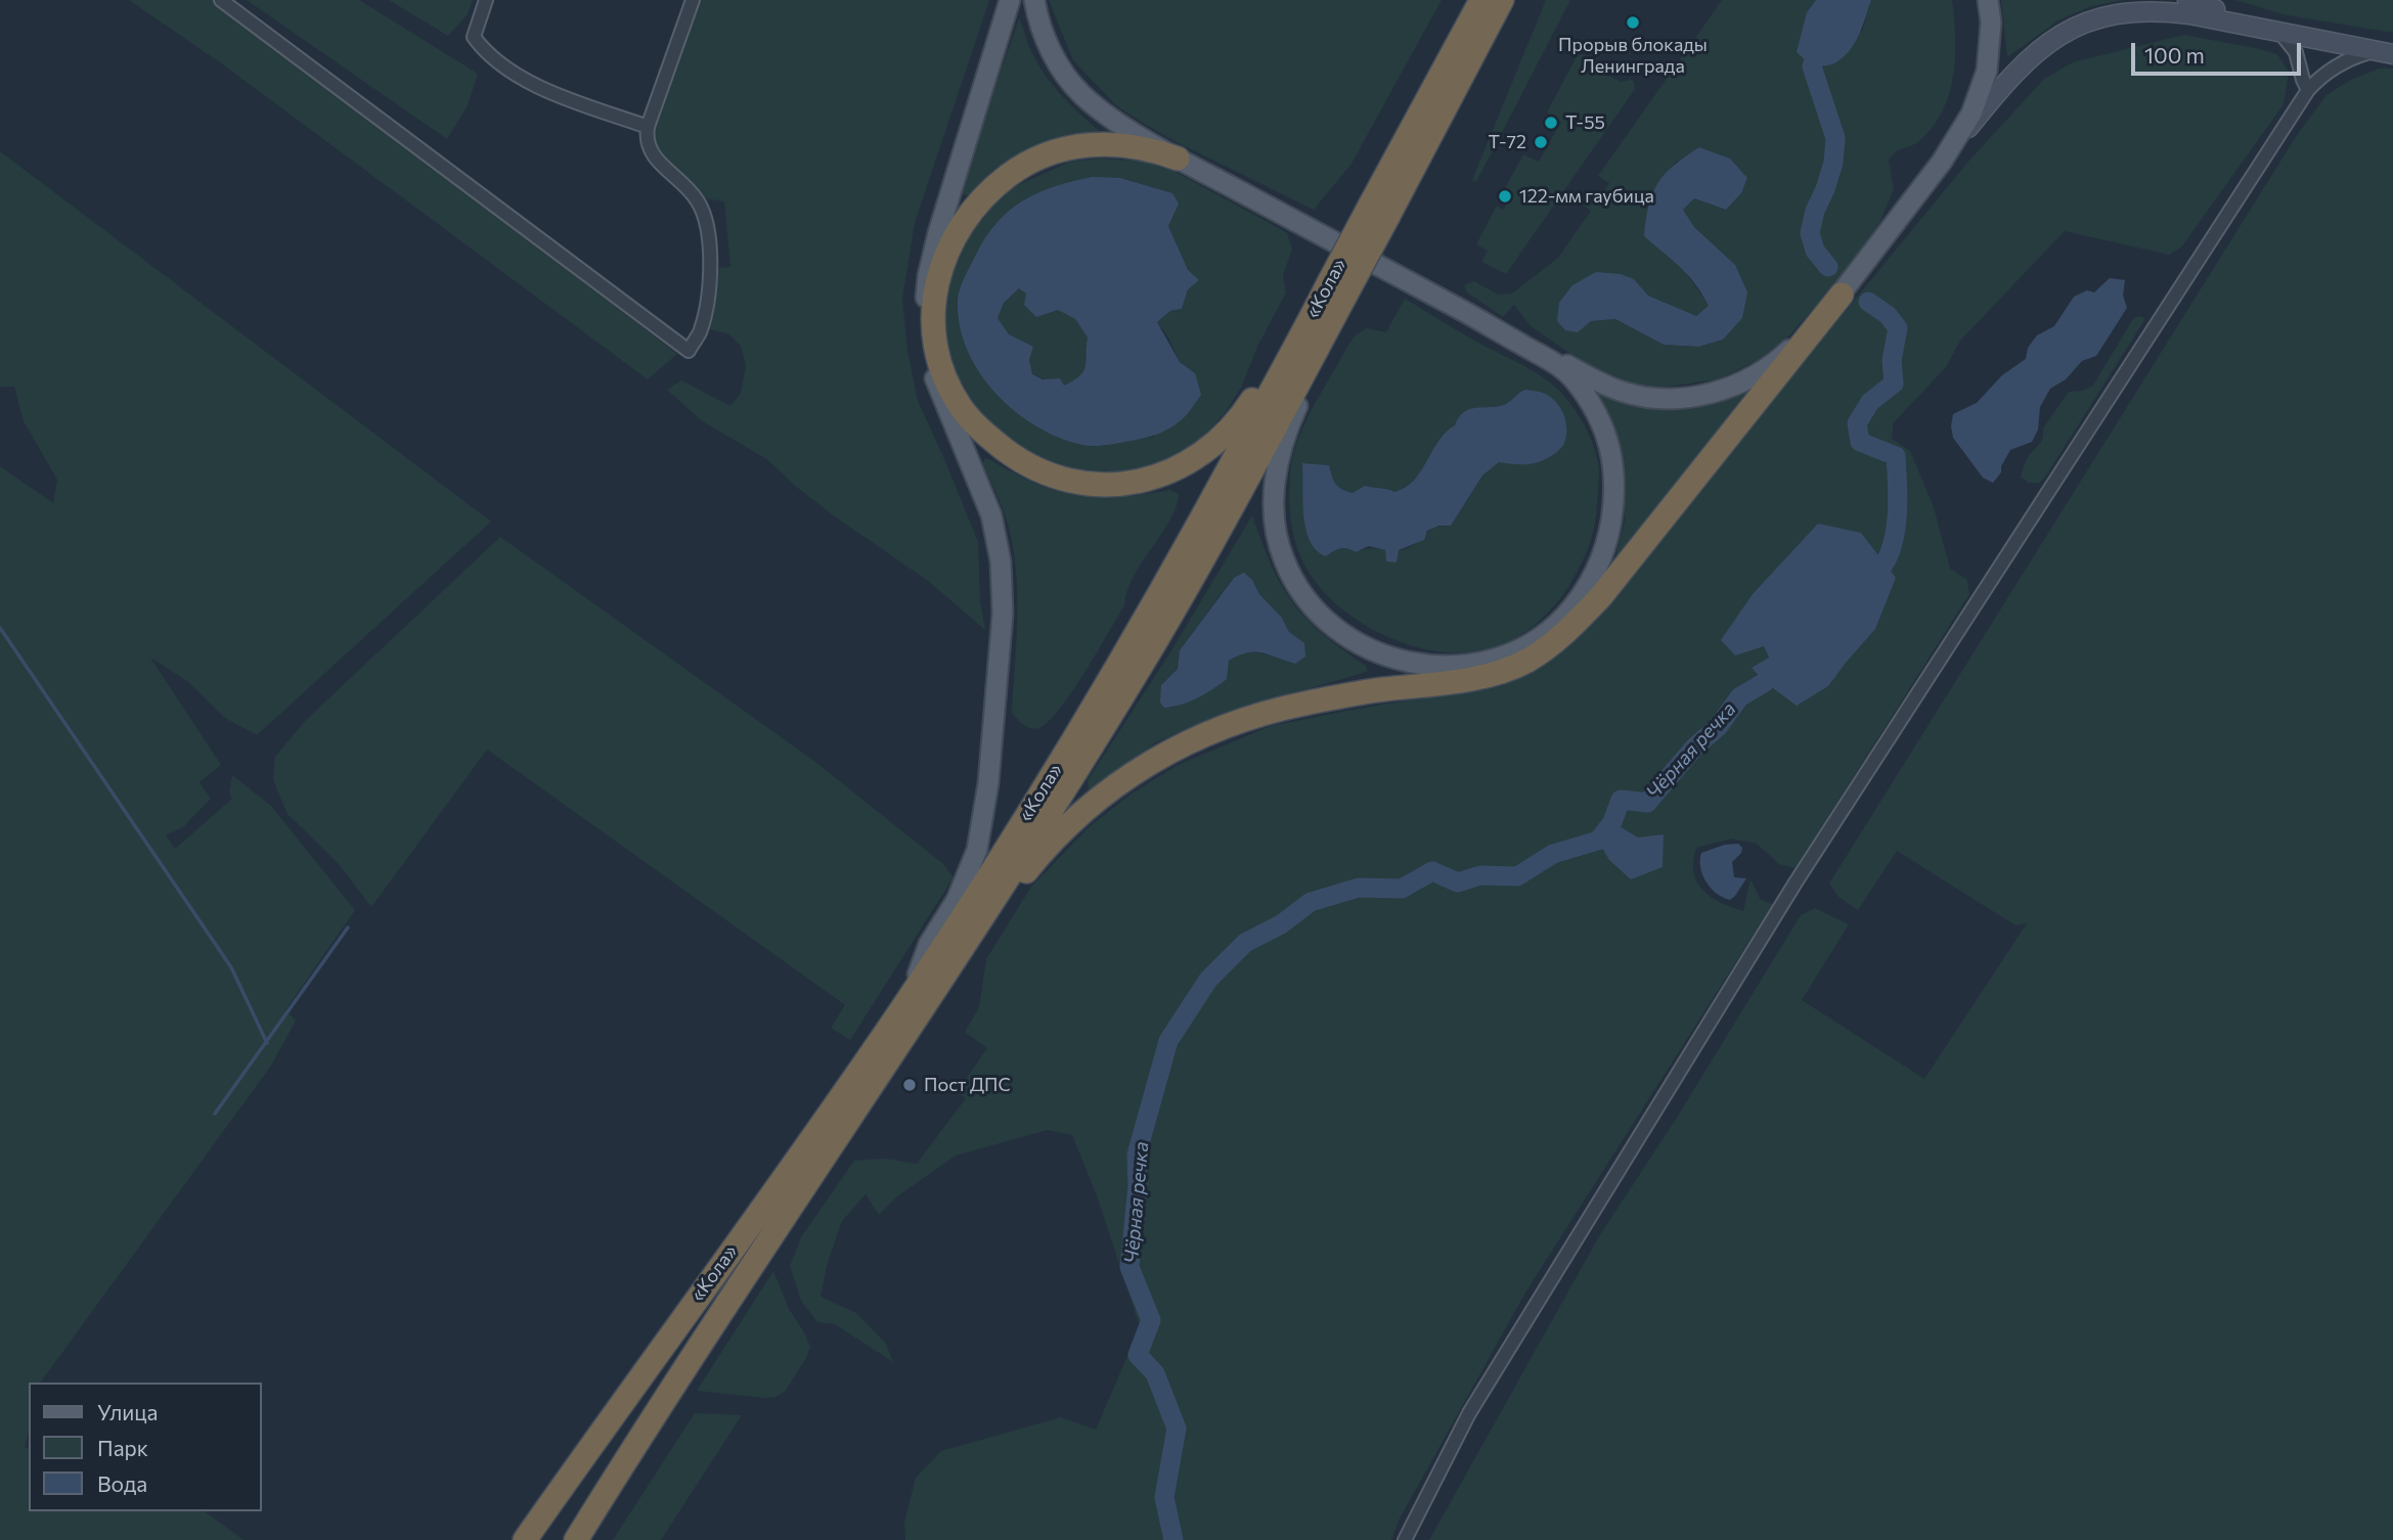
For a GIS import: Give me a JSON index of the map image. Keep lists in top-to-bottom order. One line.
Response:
{"streets":{"highway":["«Кола»"]},"water":["Чёрная речка"],"places":["Прорыв блокады Ленинграда","Т-55","Т-72","122-мм гаубица","Пост ДПС"],"legend":["Улица","Парк","Вода"],"scale_bar":"100 m"}
